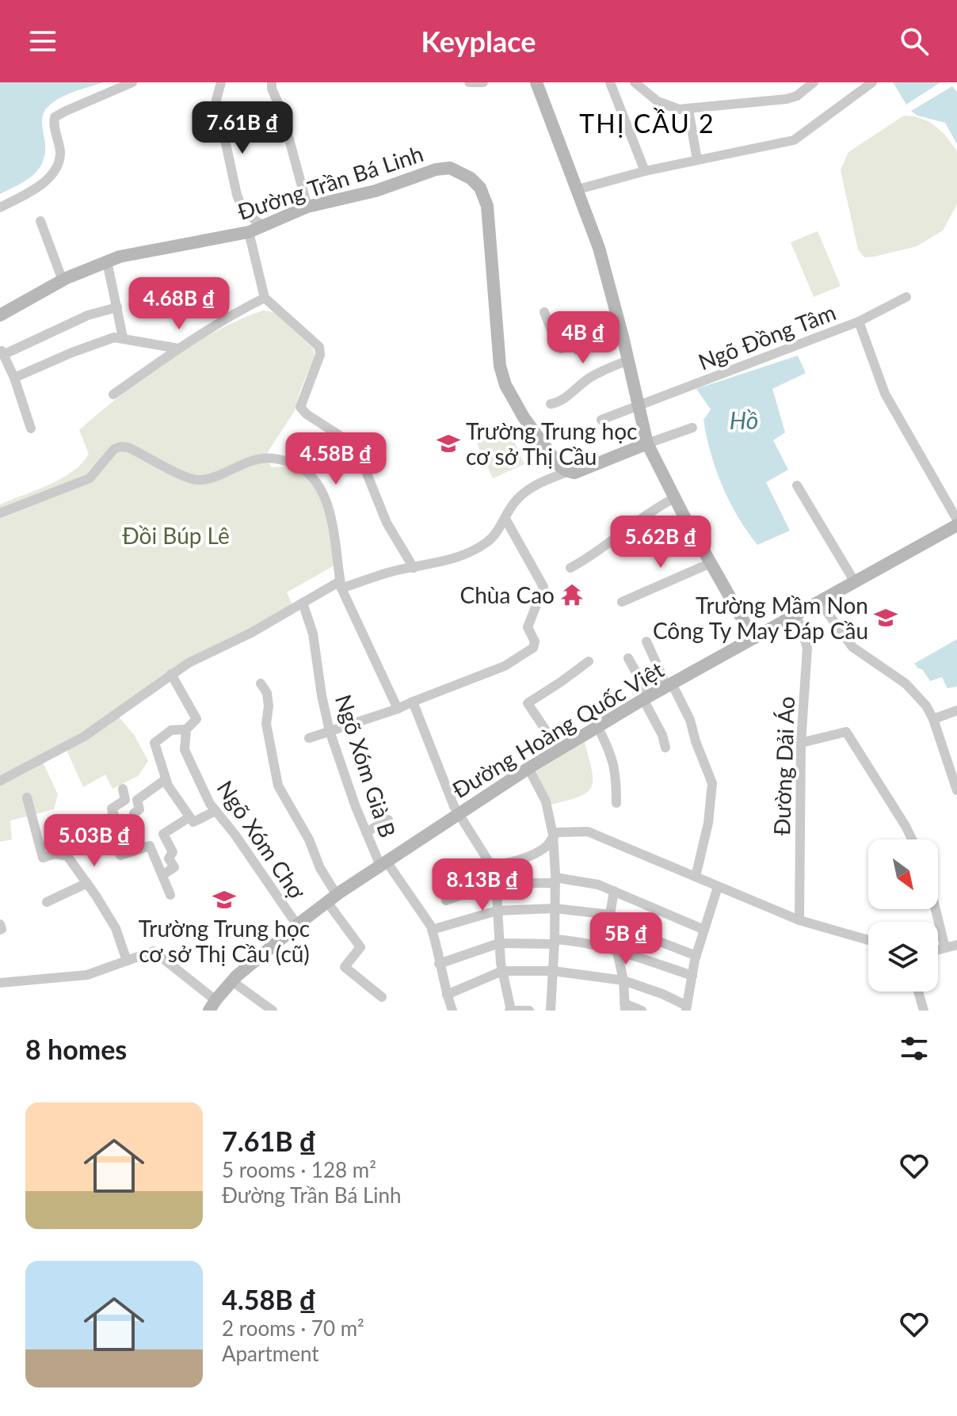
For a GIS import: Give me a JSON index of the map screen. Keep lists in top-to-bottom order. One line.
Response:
{"streets":{"street":["Đường Trần Bá Linh","Ngõ Đồng Tâm","Đường Hoàng Quốc Việt","Ngõ Xóm Già B","Đường Dải Áo","Ngõ Xóm Chợ"]},"crossings":[["Đường Hoàng Quốc Việt","Ngõ Xóm Già B"],["Đường Hoàng Quốc Việt","Đường Dải Áo"],["Đường Hoàng Quốc Việt","Ngõ Xóm Chợ"]],"districts":["THỊ CẦU 2"],"water":["Hồ"],"parks":["Đồi Búp Lê"],"places":{"school or university":["Trường Trung học cơ sở Thị Cầu","Trường Mầm Non Công Ty May Đáp Cầu","Trường Trung học cơ sở Thị Cầu (cũ)"],"temple":["Chùa Cao"]},"north":"bottom right","page":{"header":"Keyplace","price":["7.61B ₫","4.68B ₫","4B ₫","4.58B ₫","5.62B ₫","5.03B ₫","8.13B ₫","5B ₫"],"heading":"8 homes","list":[{"name":"7.61B ₫","note":"5 rooms · 128 m² · Đường Trần Bá Linh"},{"name":"4.58B ₫","note":"2 rooms · 70 m² · Apartment"}]}}
